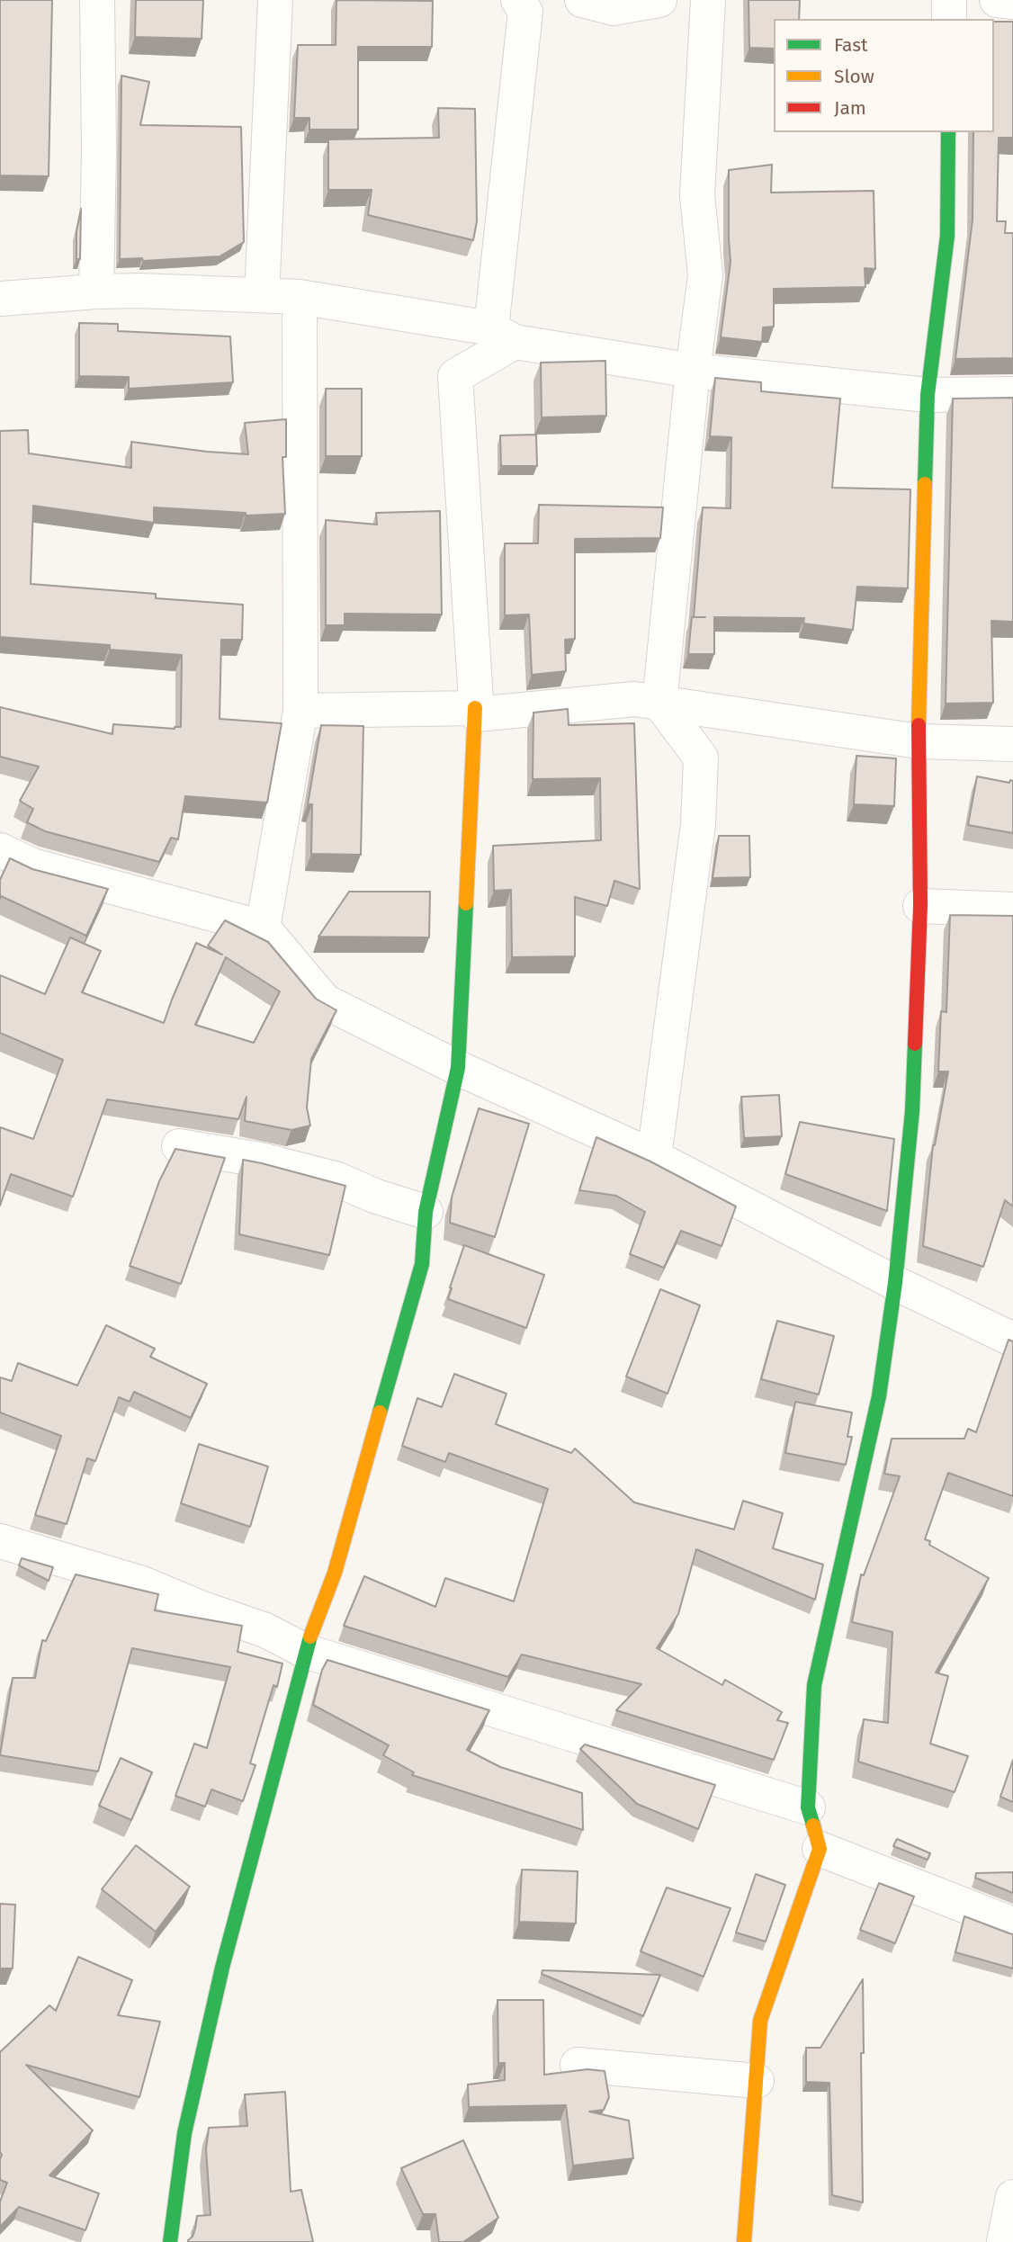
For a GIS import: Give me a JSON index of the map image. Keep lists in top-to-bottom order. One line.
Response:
{"legend":["Fast","Slow","Jam"]}
